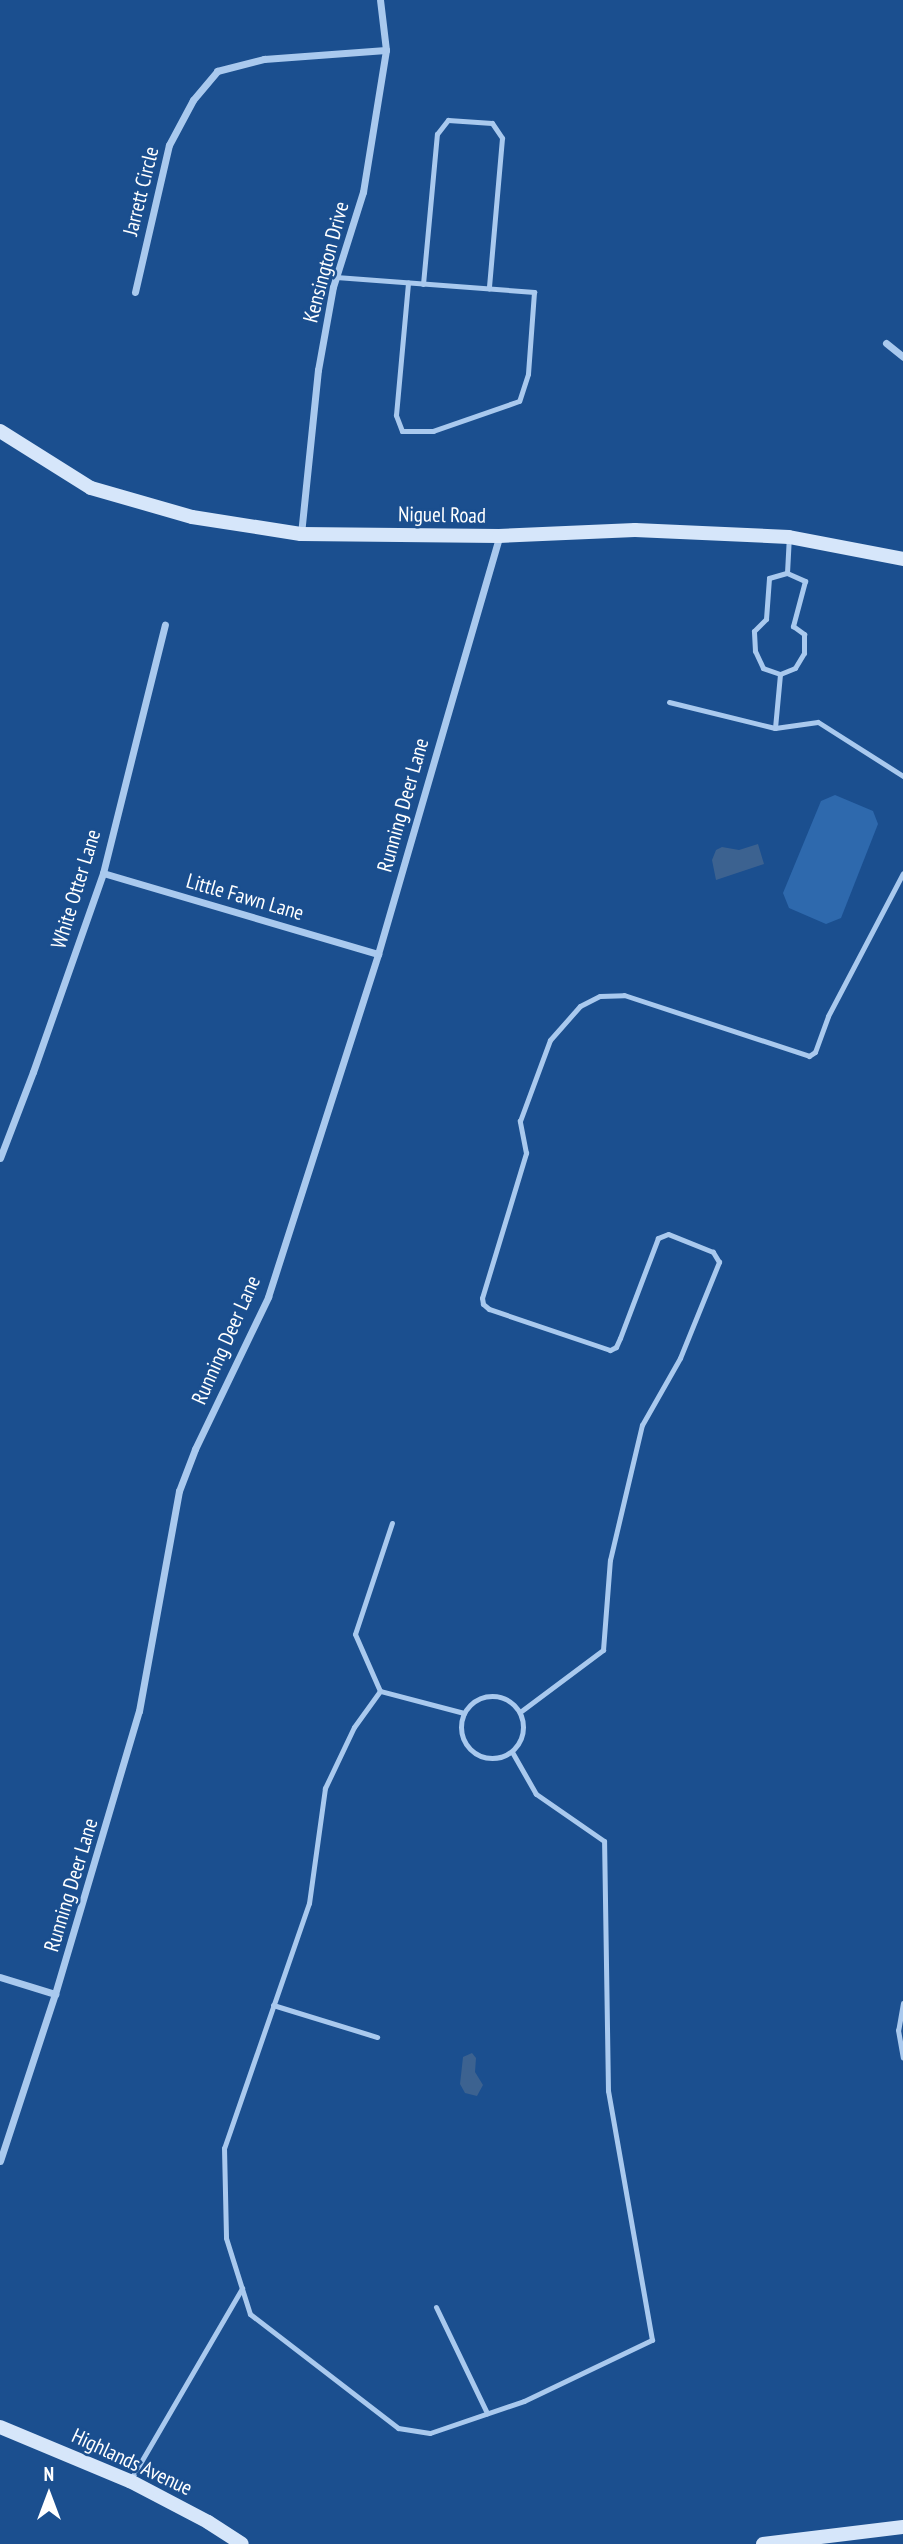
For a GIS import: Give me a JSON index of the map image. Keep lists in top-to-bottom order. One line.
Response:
{"streets":{"main road":["Niguel Road","Highlands Avenue"],"street":["Jarrett Circle","Kensington Drive","Running Deer Lane","White Otter Lane","Little Fawn Lane"]},"crossings":[["Jarrett Circle","Kensington Drive"],["Kensington Drive","Niguel Road"],["Niguel Road","Running Deer Lane"],["Running Deer Lane","Little Fawn Lane"],["White Otter Lane","Little Fawn Lane"]],"north":"top"}
